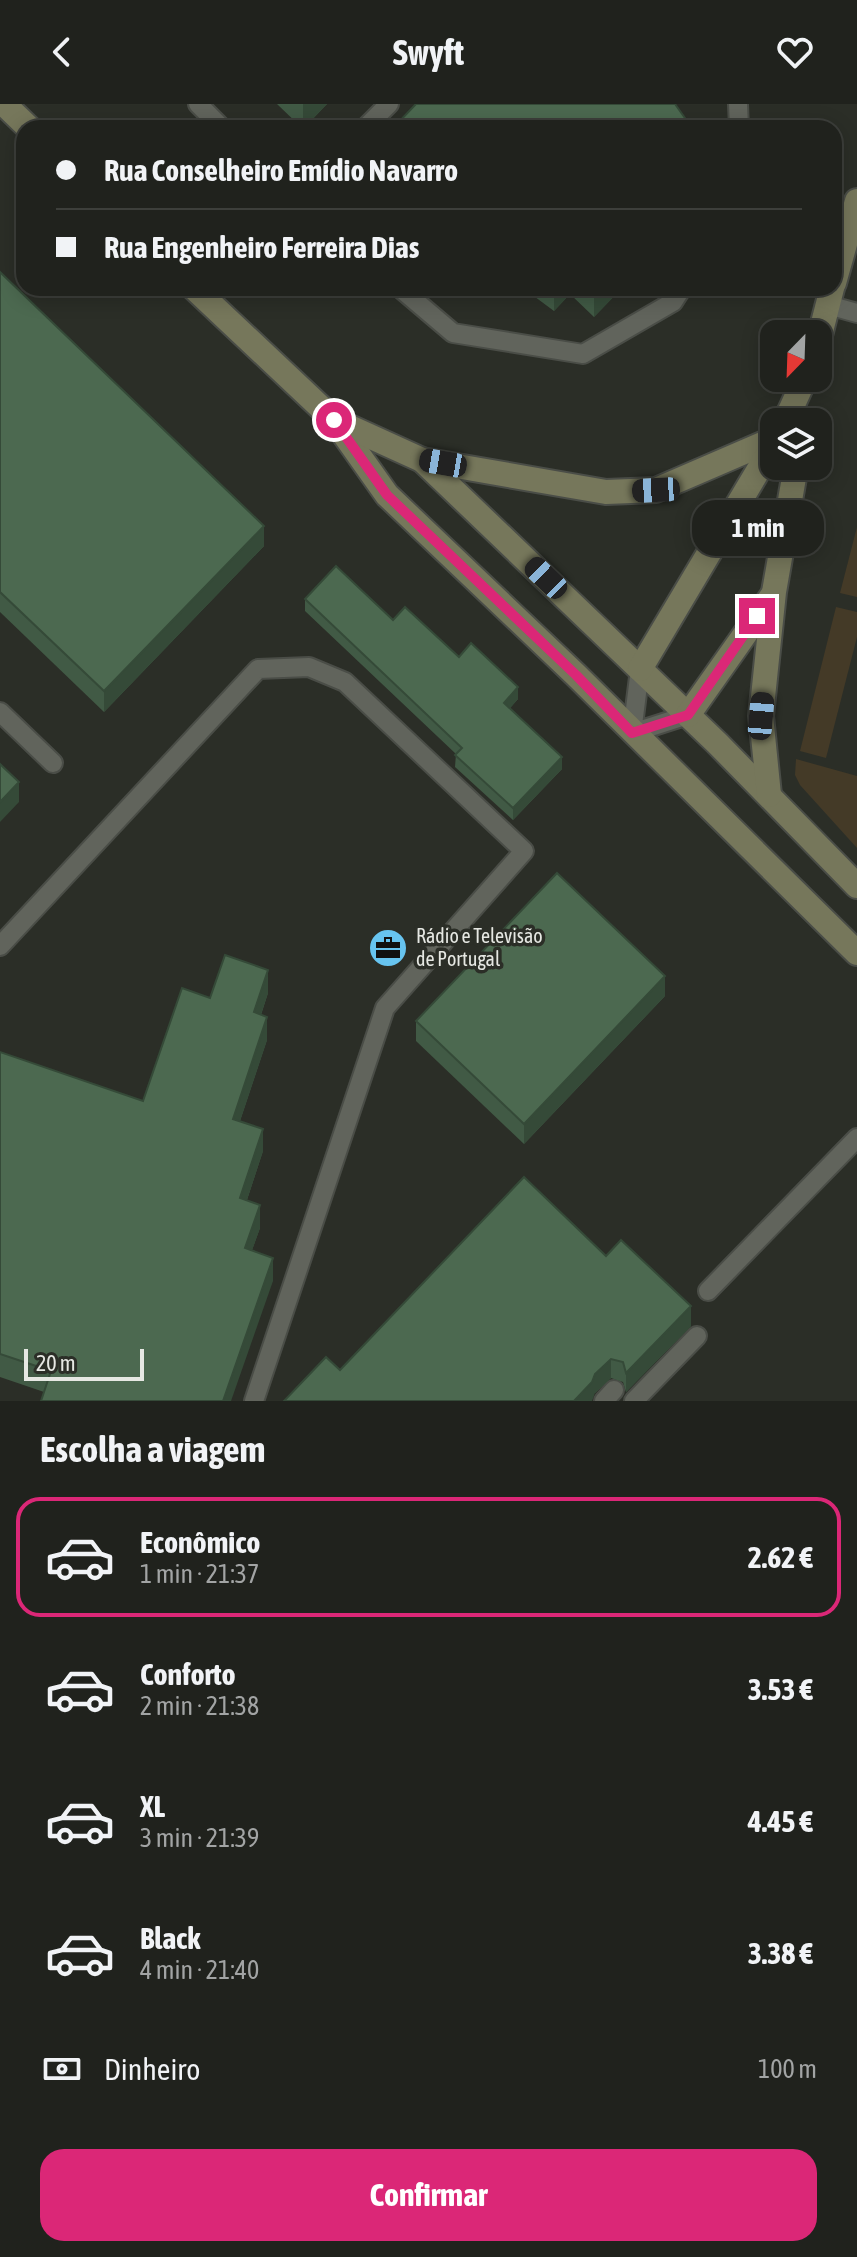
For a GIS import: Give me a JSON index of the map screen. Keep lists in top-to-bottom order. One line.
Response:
{"places":{"office":["Rádio e Televisão de Portugal"]},"scale_bar":"20 m","north":"bottom left","page":{"header":"Swyft","banner":["Rua Conselheiro Emídio Navarro","Rua Engenheiro Ferreira Dias"],"bubble":"1 min","scale":"20 m","heading":"Escolha a viagem","list":[{"name":"Econômico","note":"1 min · 21:37","value":"2.62 €"},{"name":"Conforto","note":"2 min · 21:38","value":"3.53 €"},{"name":"XL","note":"3 min · 21:39","value":"4.45 €"},{"name":"Black","note":"4 min · 21:40","value":"3.38 €"}],"pay":["Dinheiro","100 m"],"buttons":"Confirmar"}}
